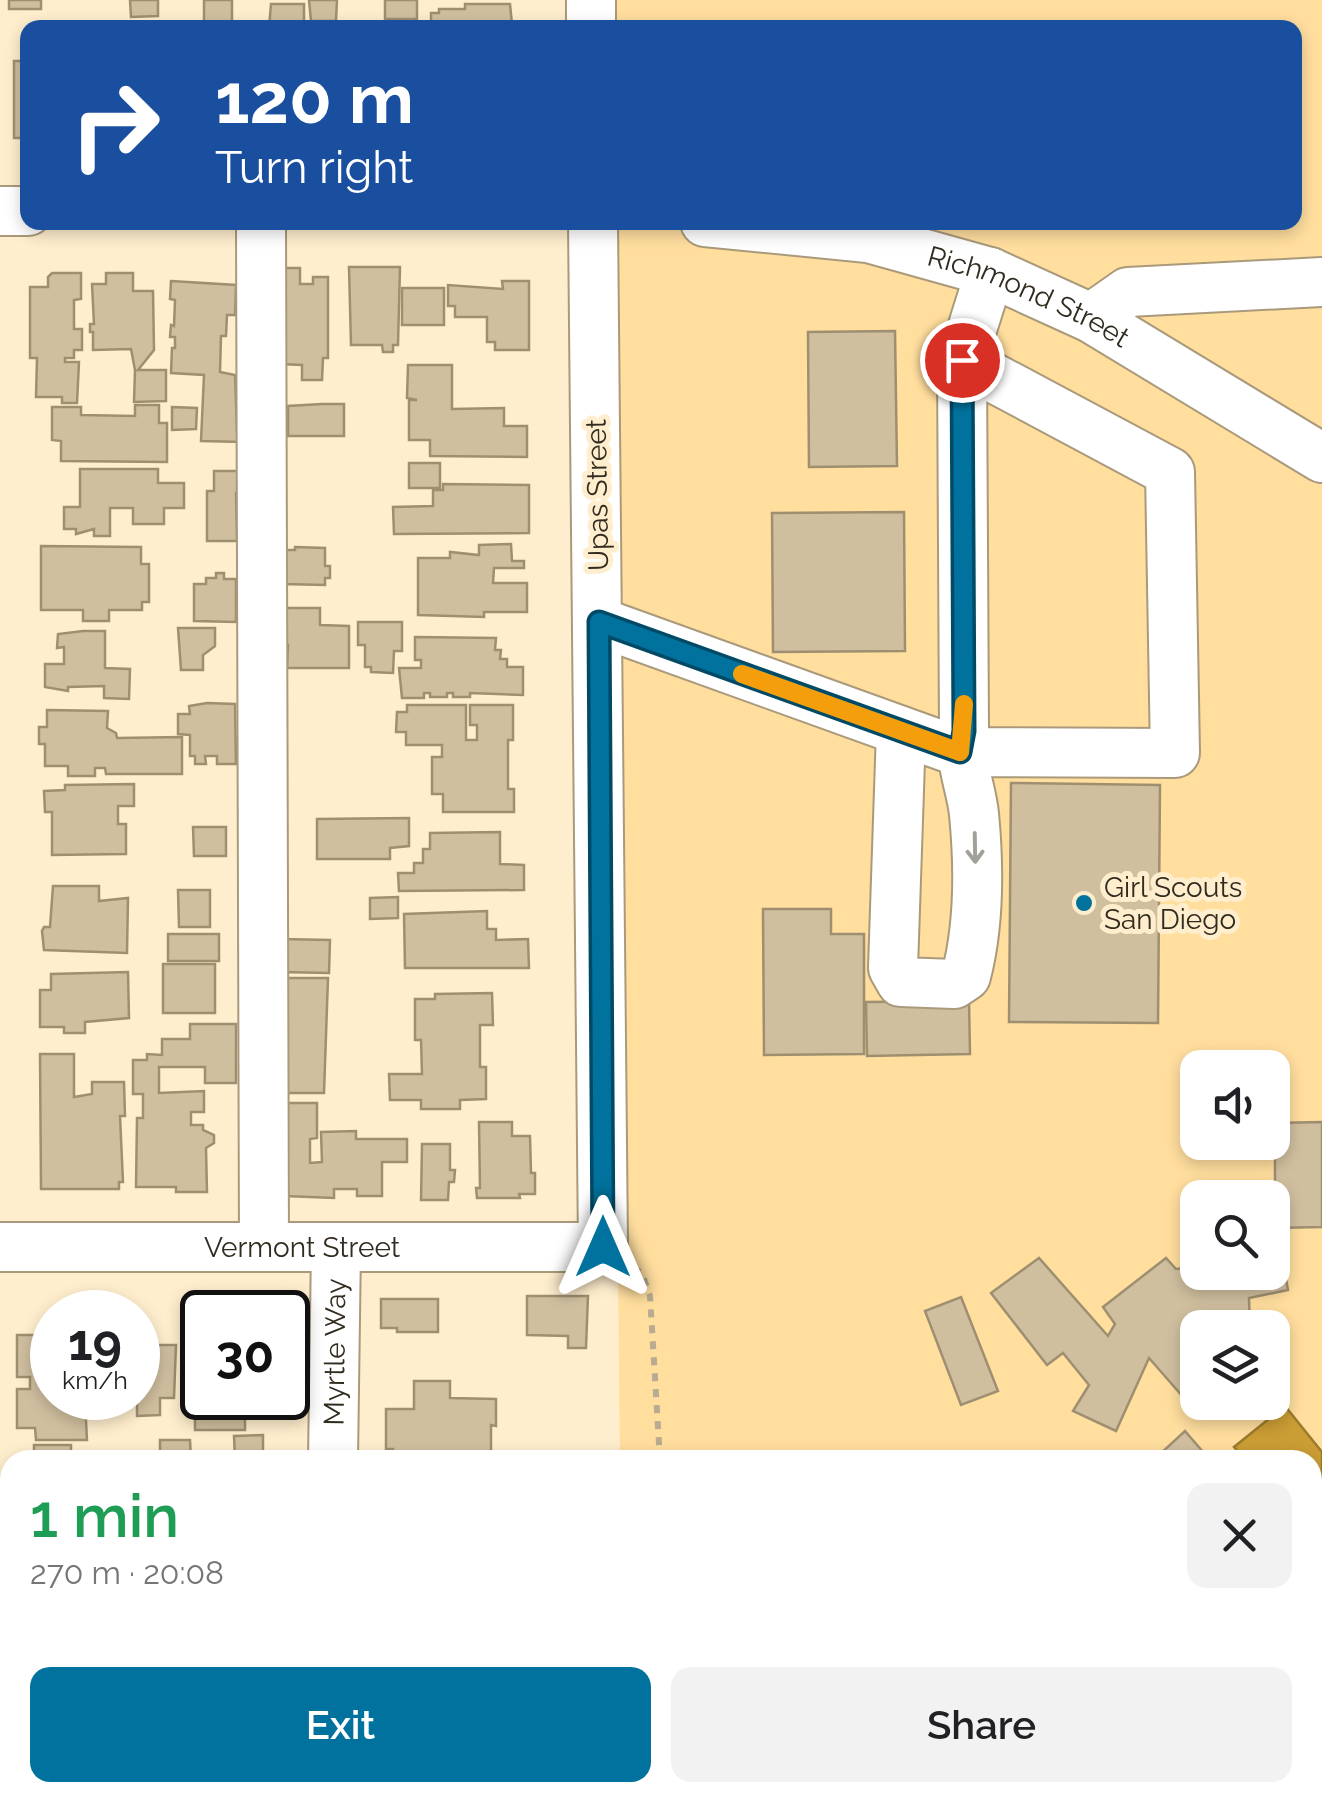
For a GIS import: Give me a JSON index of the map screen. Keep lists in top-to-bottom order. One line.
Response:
{"streets":{"street":["Richmond Street","Upas Street","Vermont Street","Myrtle Way"]},"crossings":[["Upas Street","Vermont Street"],["Vermont Street","Myrtle Way"]],"places":["Girl Scouts San Diego"],"page":{"turn":["120 m","Turn right"],"speed":"19 km/h","limit":"30","heading":["1 min","270 m · 20:08"],"buttons":["Exit","Share"]}}
